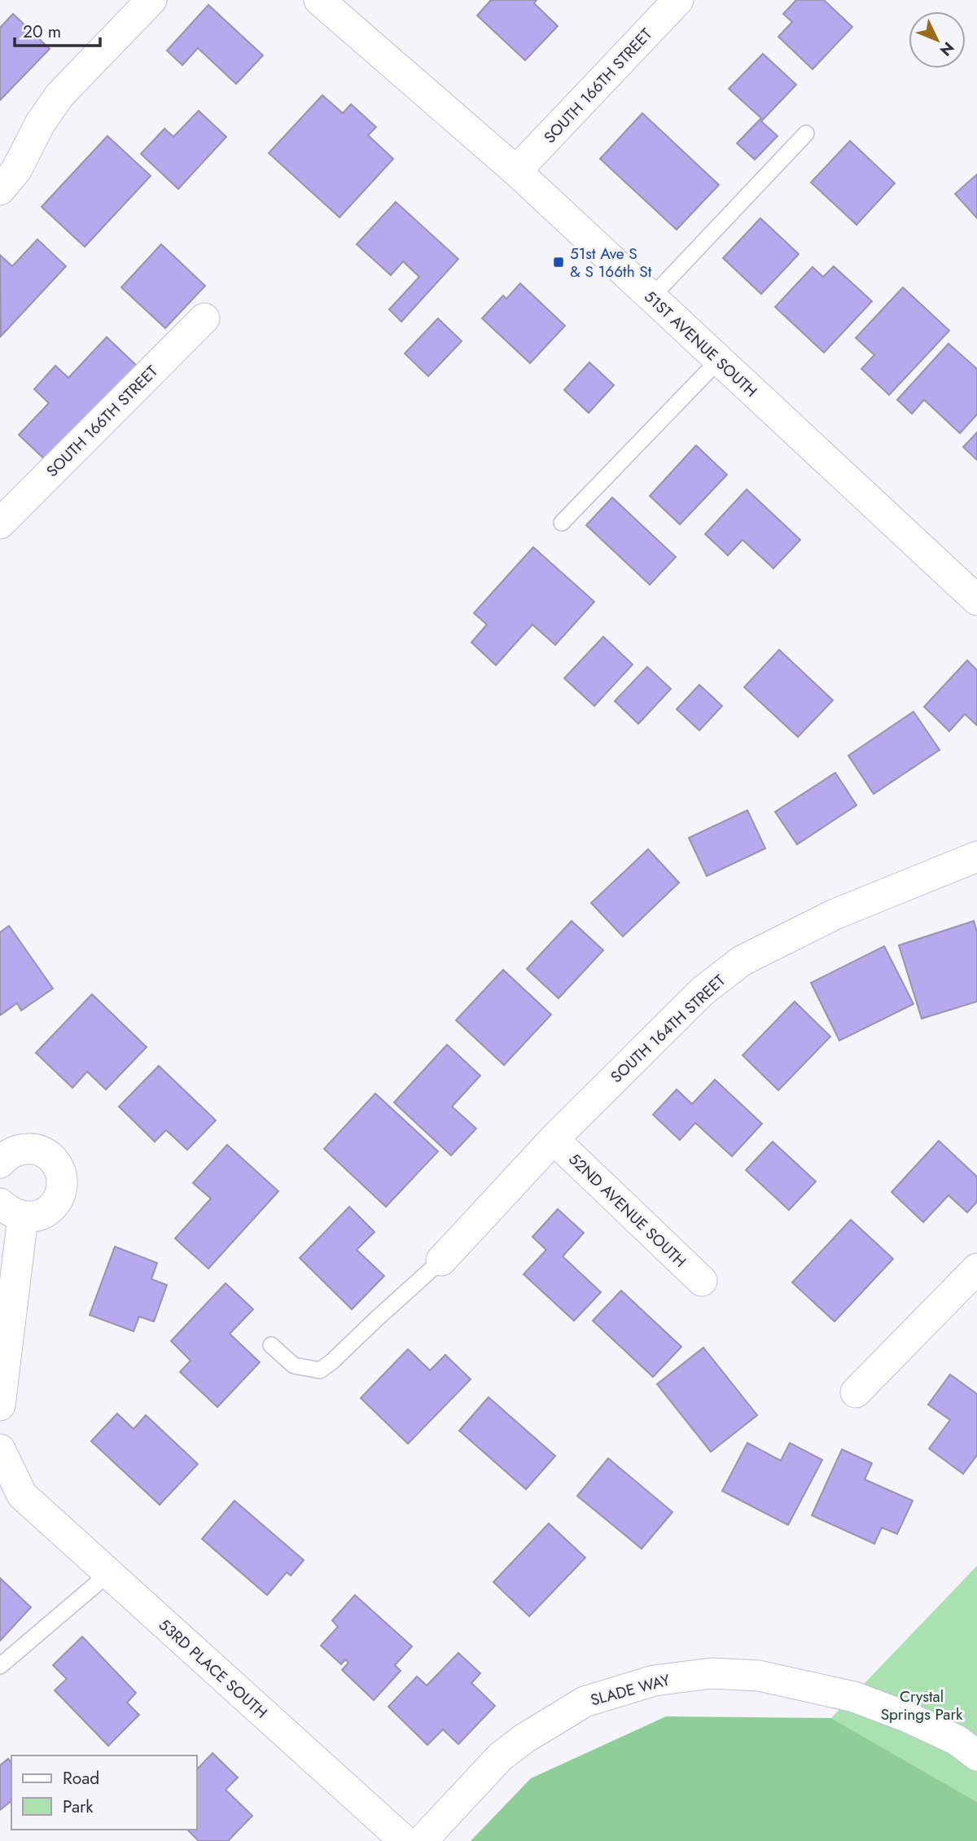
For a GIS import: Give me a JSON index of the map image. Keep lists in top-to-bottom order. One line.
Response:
{"streets":{"street":["SOUTH 166TH STREET","51ST AVENUE SOUTH","SOUTH 164TH STREET","52ND AVENUE SOUTH","53RD PLACE SOUTH","SLADE WAY"]},"crossings":[["SOUTH 166TH STREET","51ST AVENUE SOUTH"],["SOUTH 164TH STREET","52ND AVENUE SOUTH"]],"parks":["Crystal Springs Park"],"places":{"transit":["51st Ave S & S 166th St"]},"legend":["Road","Park"],"scale_bar":"20 m","north":"bottom right"}
